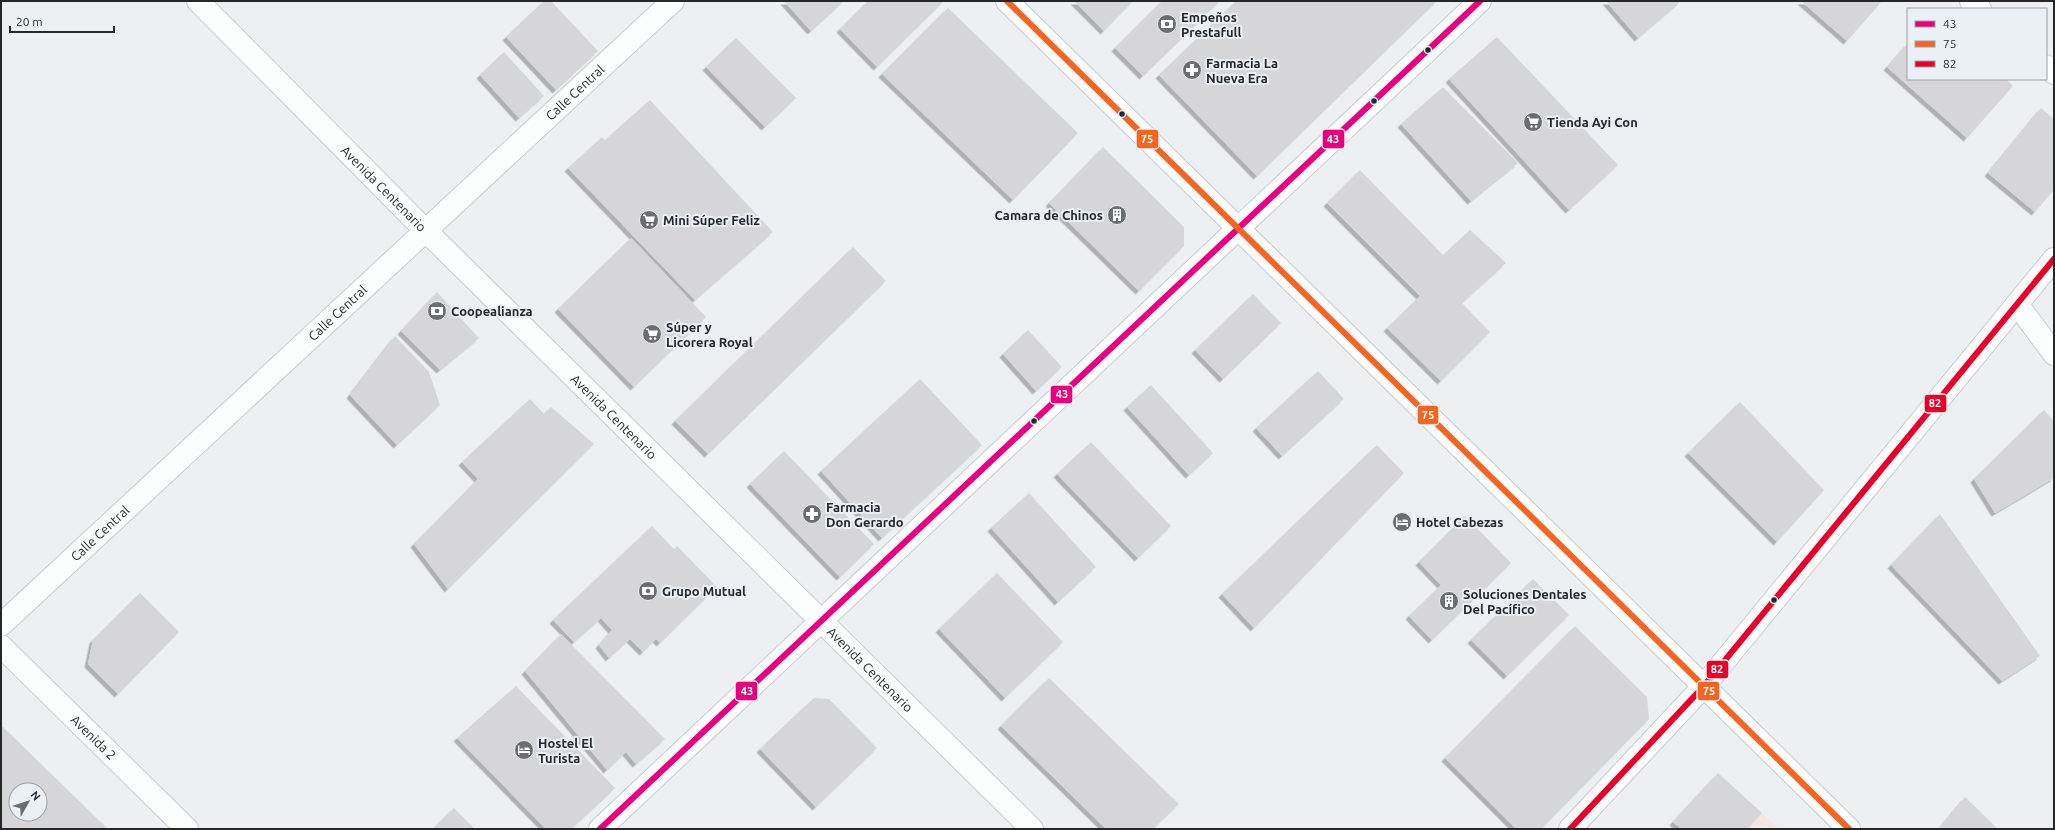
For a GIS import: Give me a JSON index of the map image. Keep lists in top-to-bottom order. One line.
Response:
{"streets":{"street":["Calle Central","Avenida Centenario","Avenida 2"]},"crossings":[["Calle Central","Avenida Centenario"]],"places":{"bank":["Empeños Prestafull","Coopealianza","Grupo Mutual"],"pharmacy":["Farmacia La Nueva Era","Farmacia Don Gerardo"],"supermarket":["Tienda Ayi Con","Mini Súper Feliz","Súper y Licorera Royal"],"building":["Camara de Chinos","Soluciones Dentales Del Pacífico"],"hotel":["Hotel Cabezas","Hostel El Turista"]},"lines":["transit line 43","transit line 75","transit line 82"],"legend":["43","75","82"],"scale_bar":"20 m","north":"top right"}
